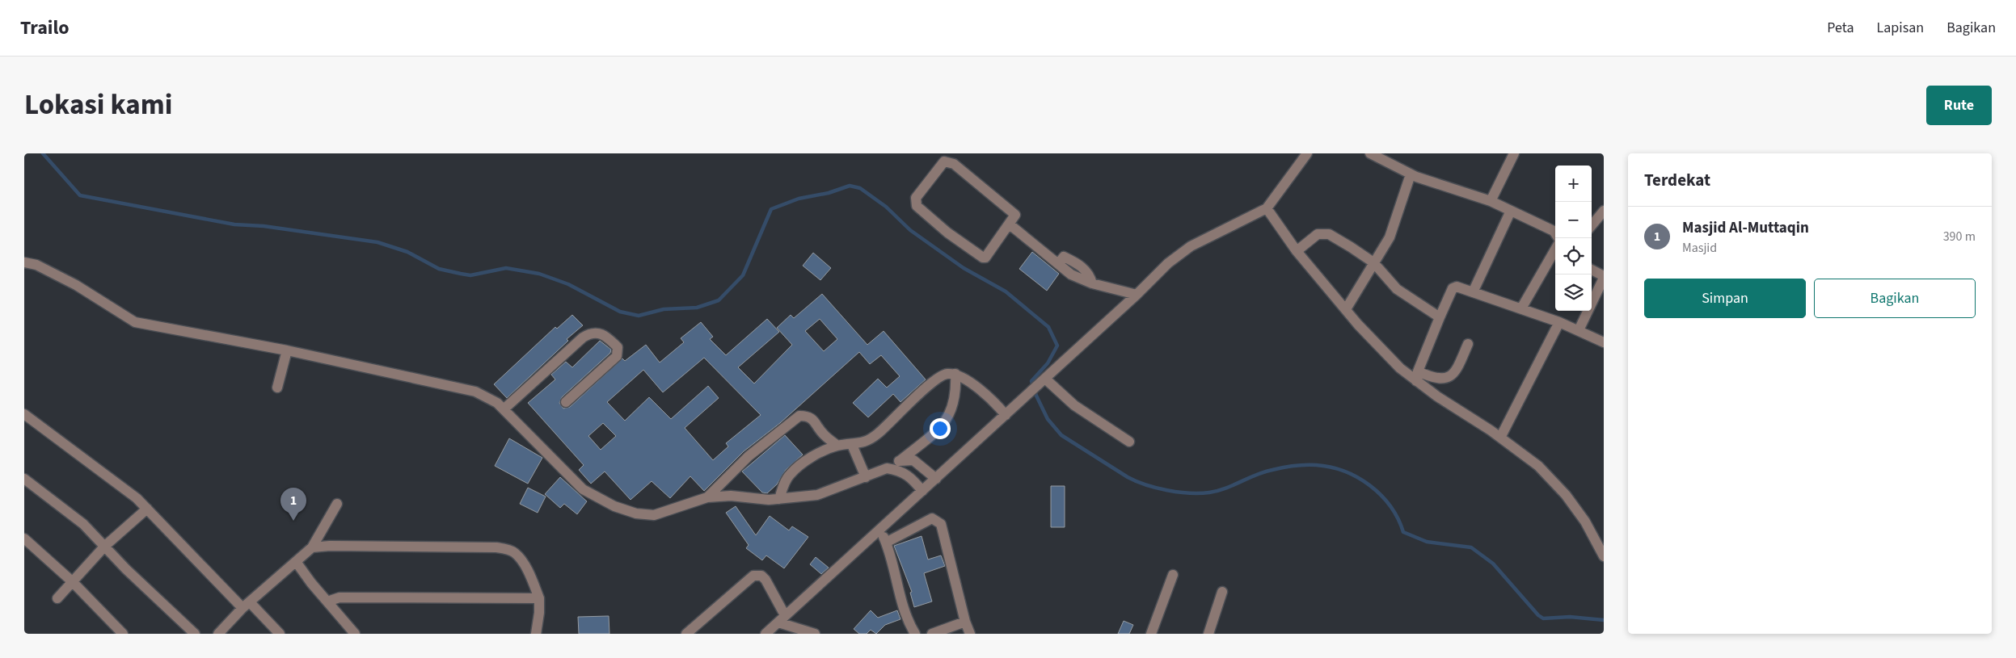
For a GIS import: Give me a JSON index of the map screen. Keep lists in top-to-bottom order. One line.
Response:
{"page":{"header":"Trailo","nav":["Peta","Lapisan","Bagikan"],"title":"Lokasi kami","buttons":["Rute",["Simpan","Bagikan"]],"heading":"Terdekat","map_buttons":["+","−"],"list":[{"mark":"1","name":"Masjid Al-Muttaqin","note":"Masjid","value":"390 m"}],"pins":"1"}}
